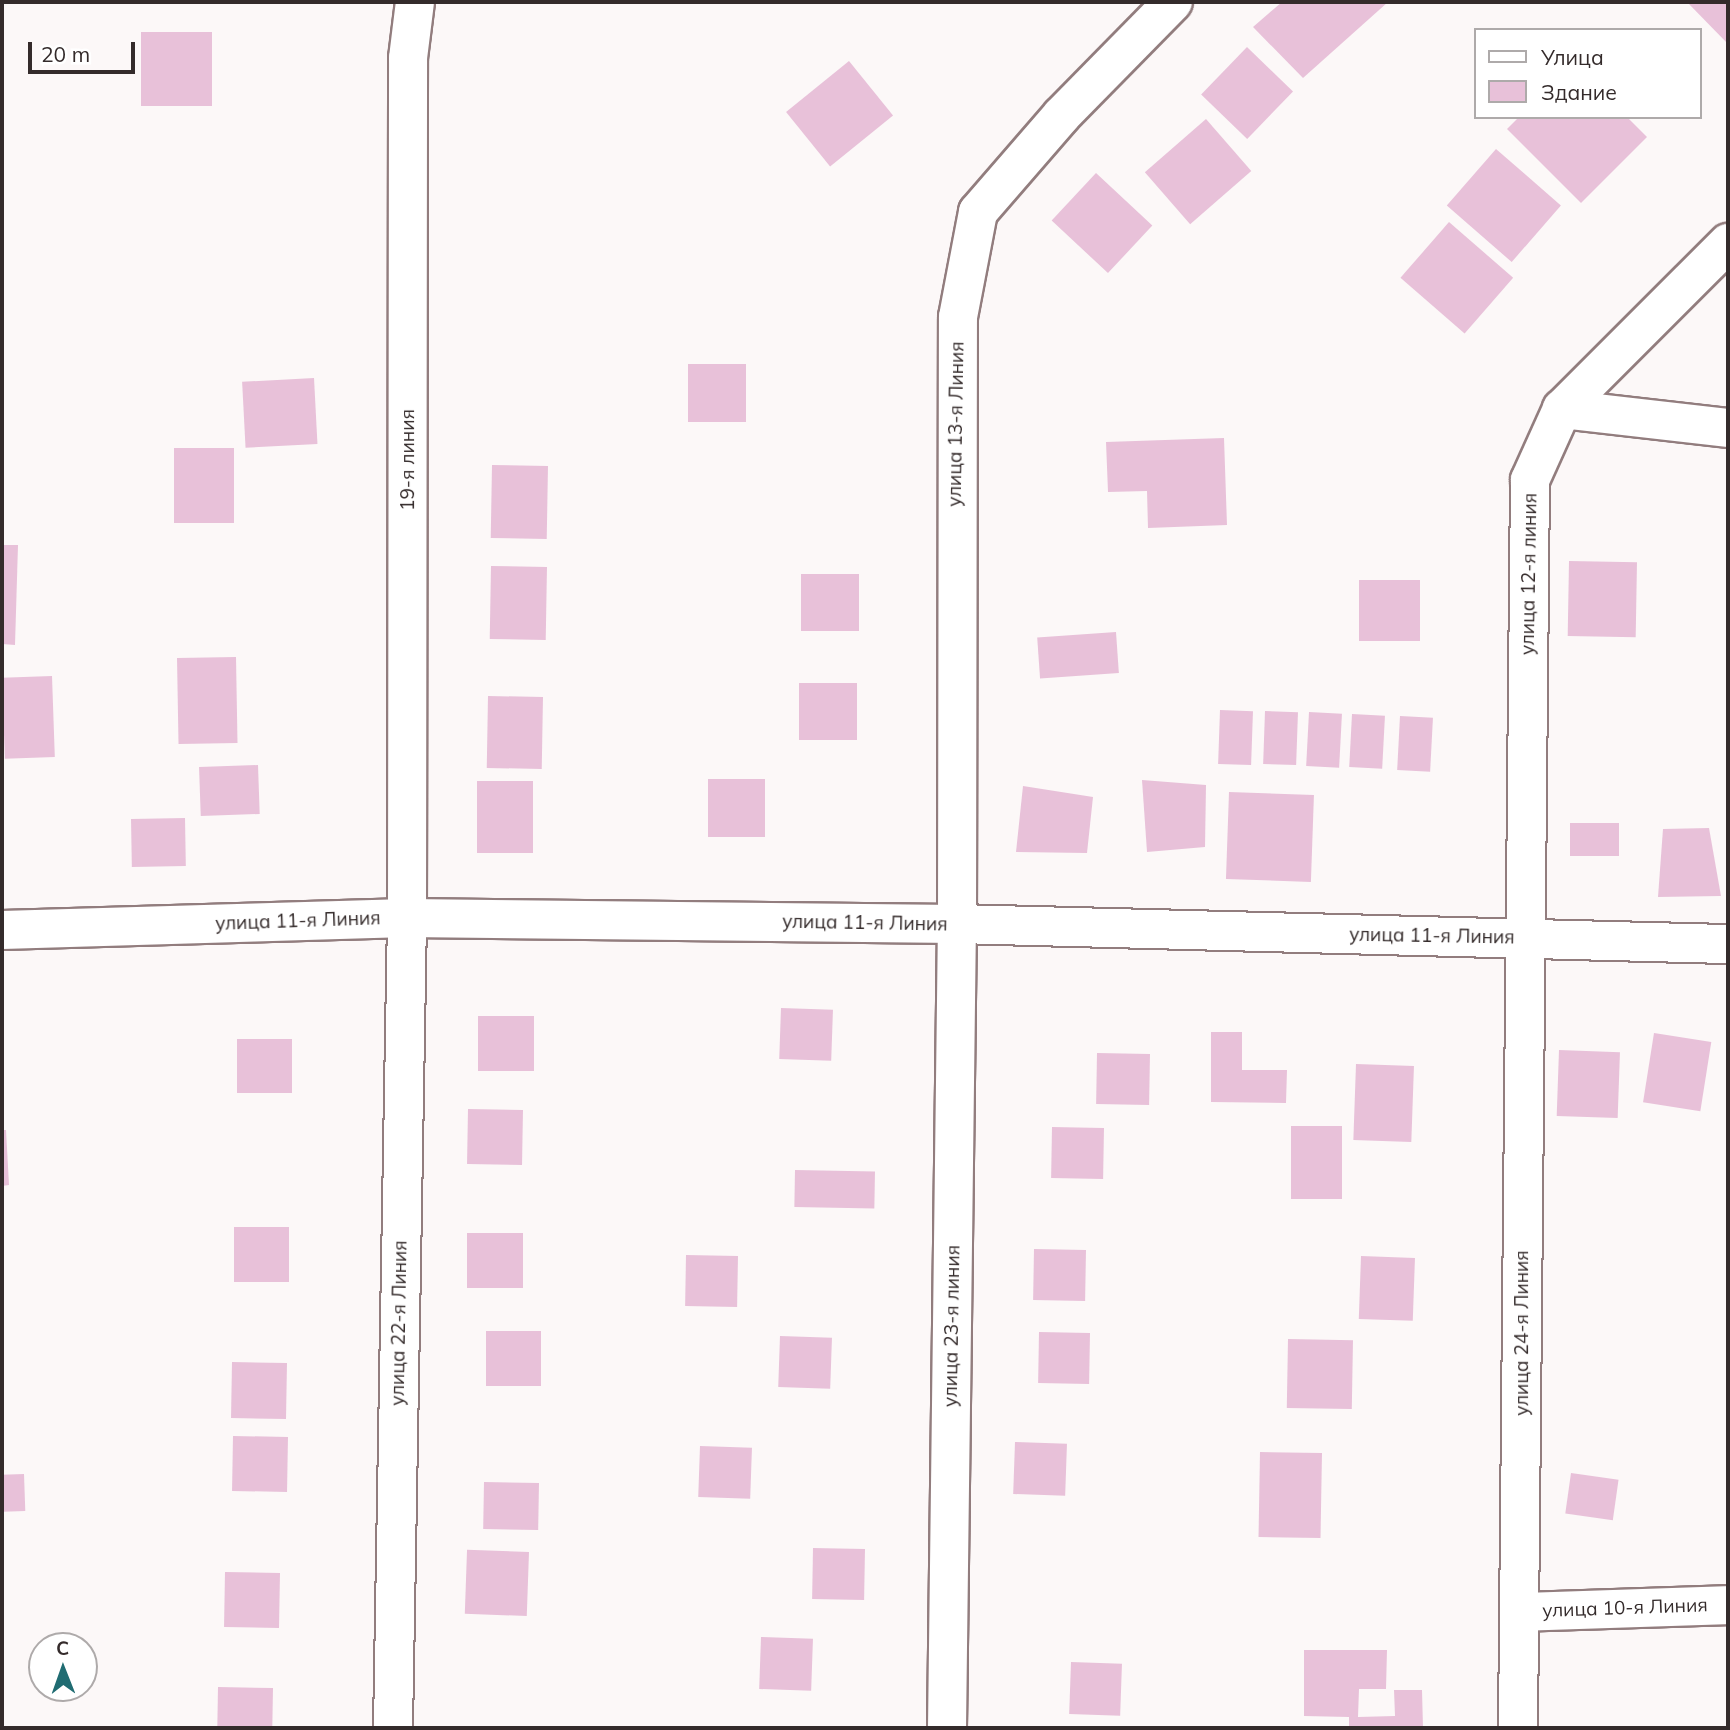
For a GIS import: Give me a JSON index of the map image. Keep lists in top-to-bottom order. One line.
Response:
{"streets":{"street":["улица 13-я Линия","19-я линия","улица 12-я линия","улица 11-я Линия","улица 22-я Линия","улица 23-я линия","улица 24-я Линия","улица 10-я Линия"]},"crossings":[["улица 13-я Линия","улица 11-я Линия"],["улица 13-я Линия","улица 23-я линия"],["19-я линия","улица 11-я Линия"],["19-я линия","улица 22-я Линия"],["улица 12-я линия","улица 11-я Линия"],["улица 12-я линия","улица 24-я Линия"],["улица 11-я Линия","улица 22-я Линия"],["улица 11-я Линия","улица 23-я линия"],["улица 11-я Линия","улица 24-я Линия"],["улица 24-я Линия","улица 10-я Линия"]],"legend":["Улица","Здание"],"scale_bar":"20 m","north":"top"}
